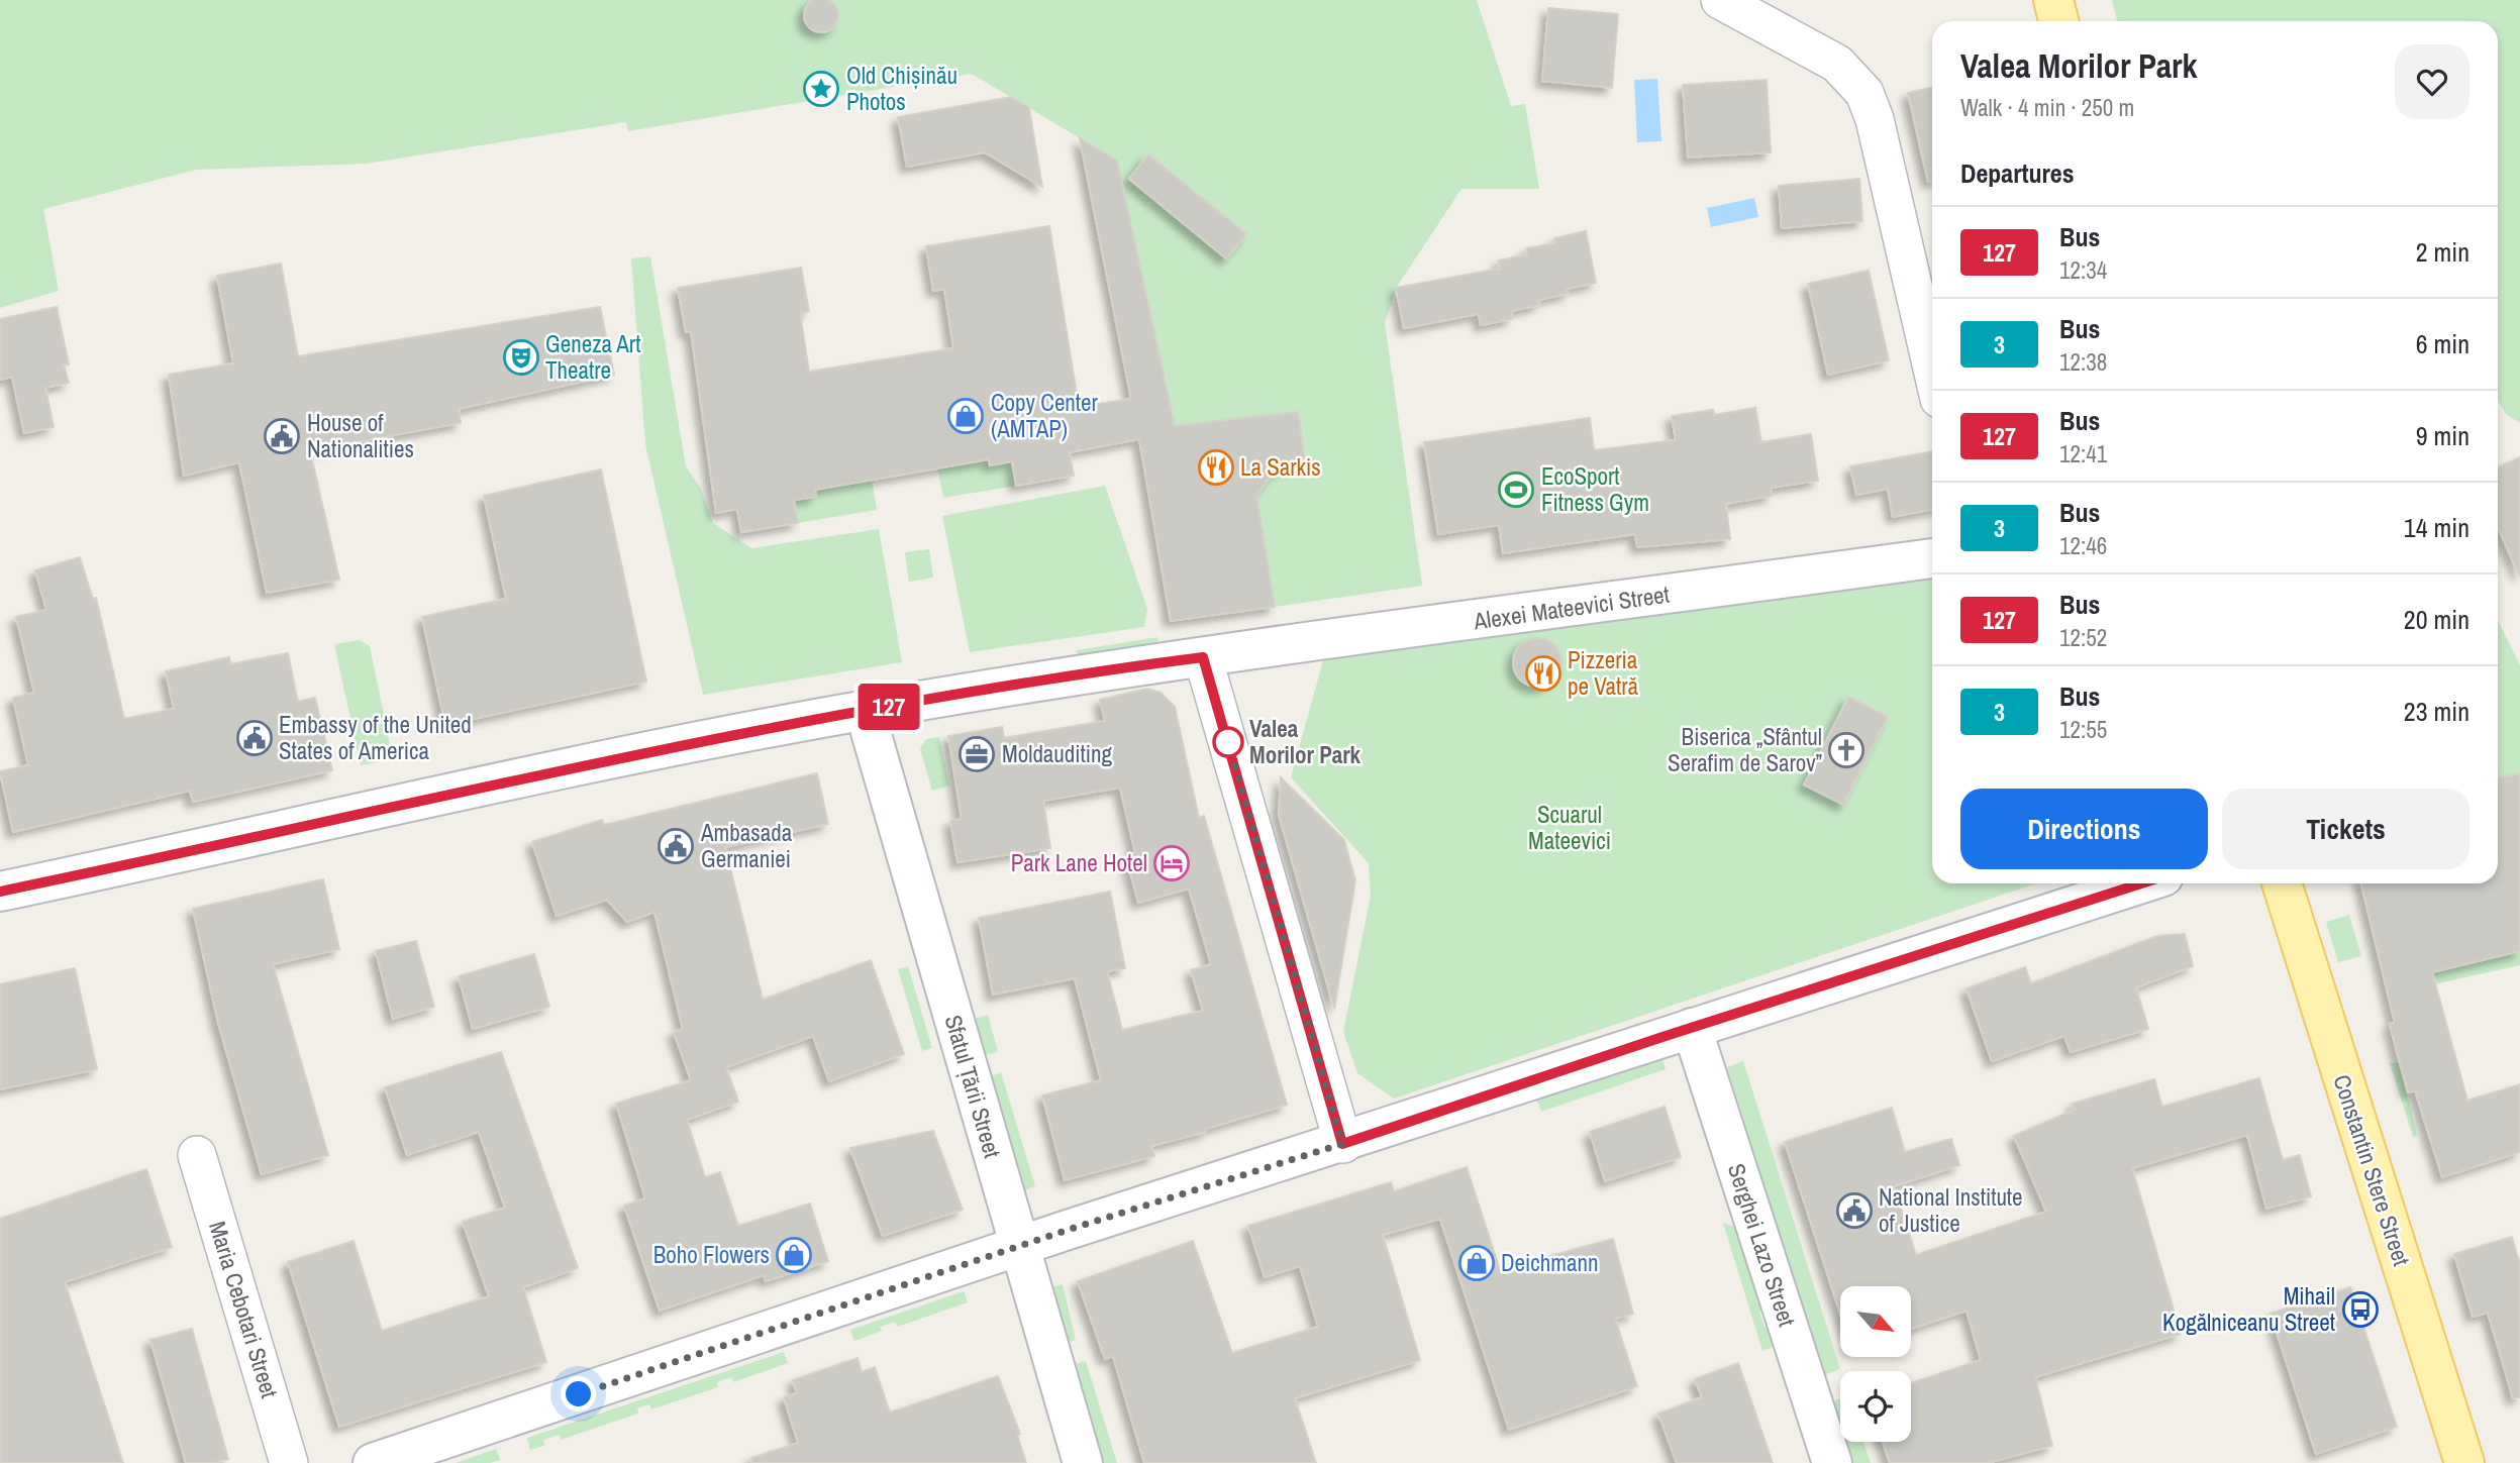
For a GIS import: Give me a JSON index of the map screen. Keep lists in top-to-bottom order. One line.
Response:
{"streets":{"main road":["Alexei Mateevici Street","Sfatul Țării Street","Constantin Stere Street","Serghei Lazo Street"],"street":["Maria Cebotari Street"]},"crossings":[["Alexei Mateevici Street","Sfatul Țării Street"]],"parks":["Scuarul Mateevici"],"places":{"place":["Old Chișinău Photos"],"theatre":["Geneza Art Theatre"],"shop":["Copy Center (AMTAP)","Boho Flowers","Deichmann"],"public building":["House of Nationalities","Embassy of the United States of America","Ambasada Germaniei","National Institute of Justice"],"restaurant":["La Sarkis","Pizzeria pe Vatră"],"sports":["EcoSport Fitness Gym"],"other":["Valea Morilor Park"],"church":["Biserica „Sfântul Serafim de Sarov”"],"office":["Moldauditing"],"hotel":["Park Lane Hotel"],"bus stop":["Mihail Kogălniceanu Street"]},"lines":["bus line 127"],"north":"bottom right","page":{"on_map":"127","heading":[["Valea Morilor Park","Walk · 4 min · 250 m"],"Departures"],"list":[{"mark":"127","name":"Bus","note":"12:34","value":"2 min"},{"mark":"3","name":"Bus","note":"12:38","value":"6 min"},{"mark":"127","name":"Bus","note":"12:41","value":"9 min"},{"mark":"3","name":"Bus","note":"12:46","value":"14 min"},{"mark":"127","name":"Bus","note":"12:52","value":"20 min"},{"mark":"3","name":"Bus","note":"12:55","value":"23 min"}],"buttons":["Directions","Tickets"]}}
